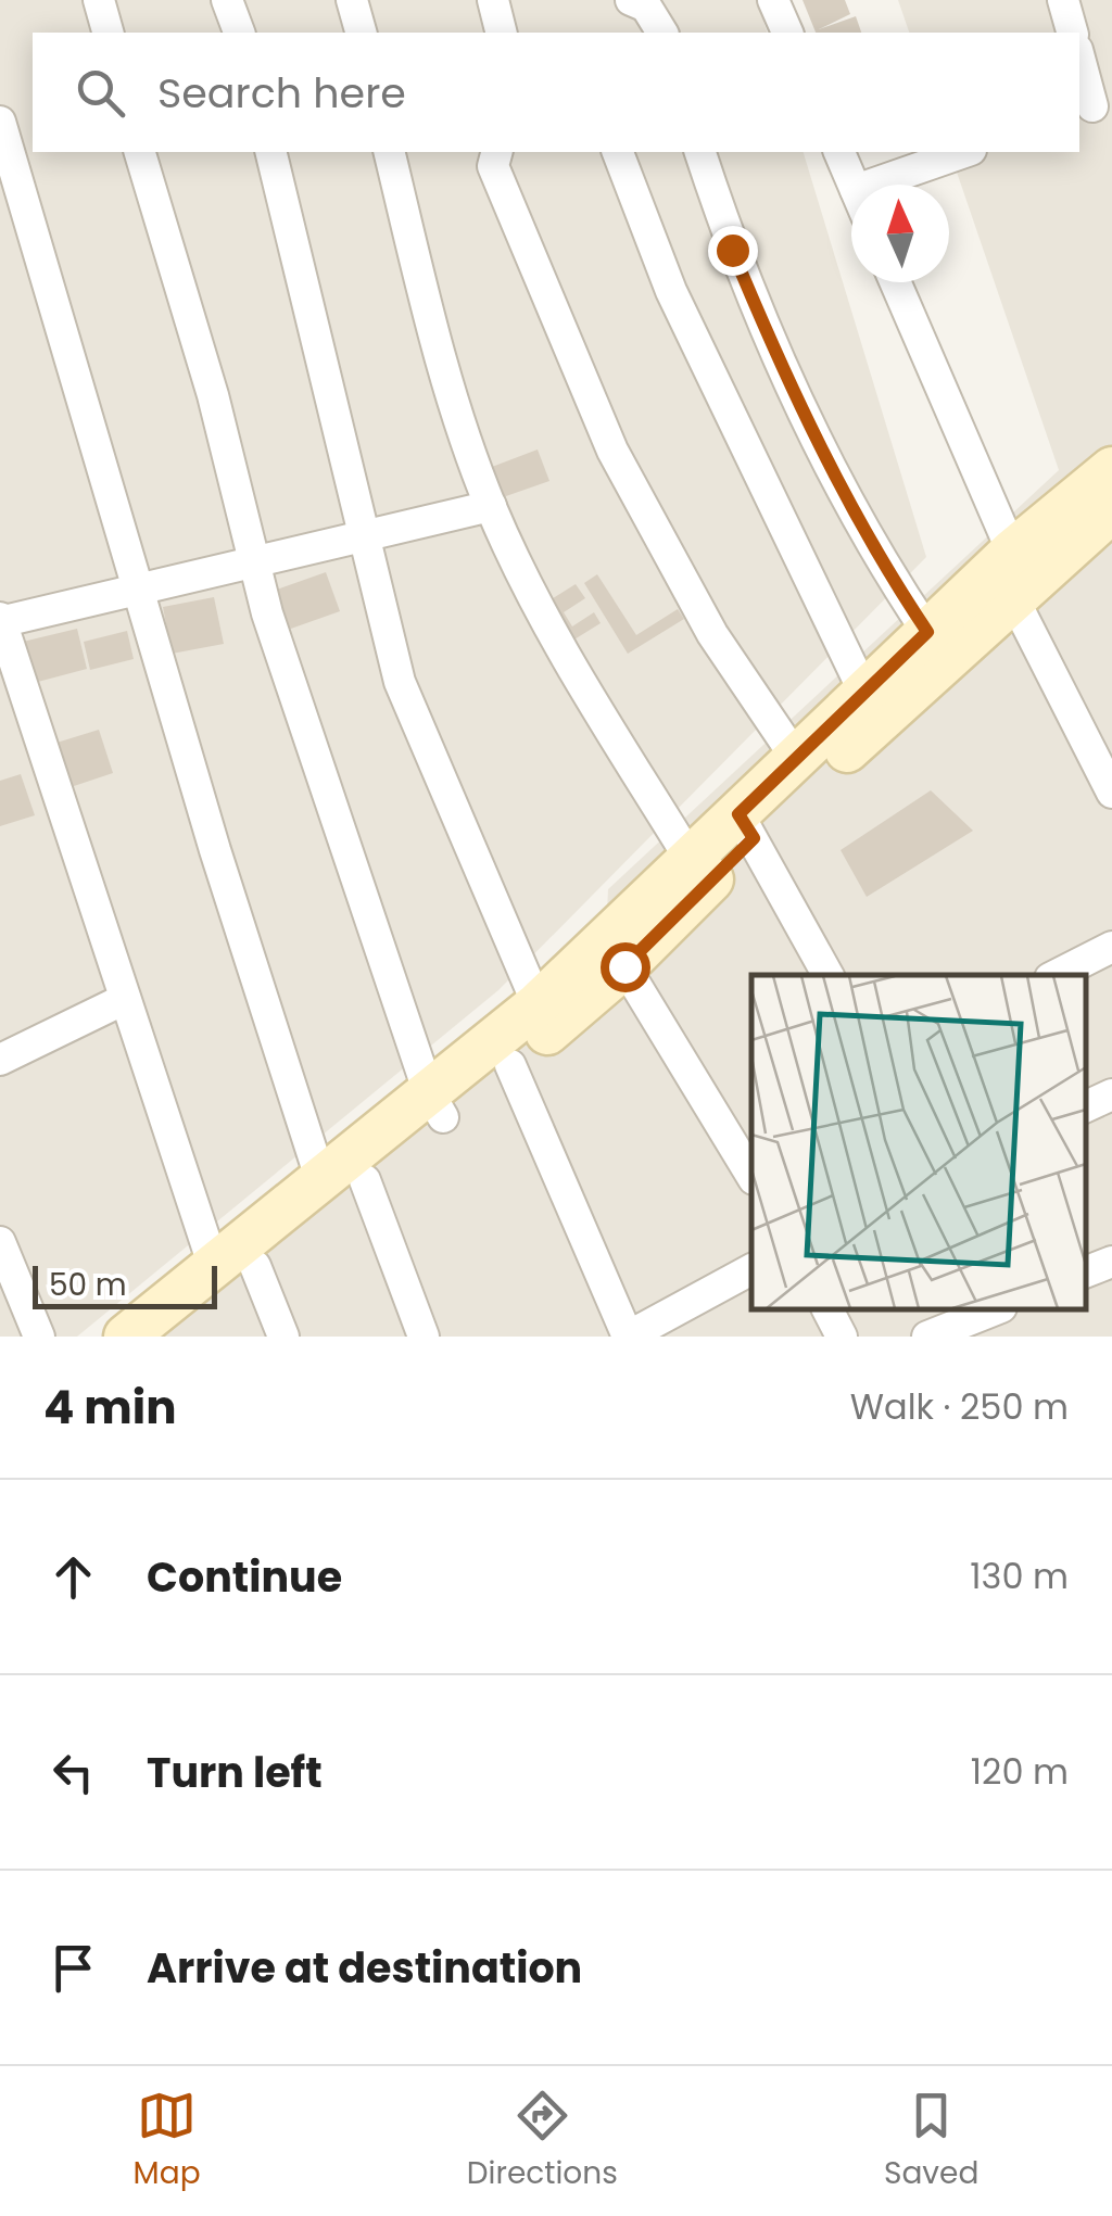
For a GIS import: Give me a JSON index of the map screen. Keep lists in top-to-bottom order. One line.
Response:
{"scale_bar":"50 m","north":"top","page":{"search":"Search here","scale":"50 m","heading":["4 min","Walk · 250 m"],"list":[["Continue","130 m"],["Turn left","120 m"],"Arrive at destination"],"nav":["Map","Directions","Saved"]}}
